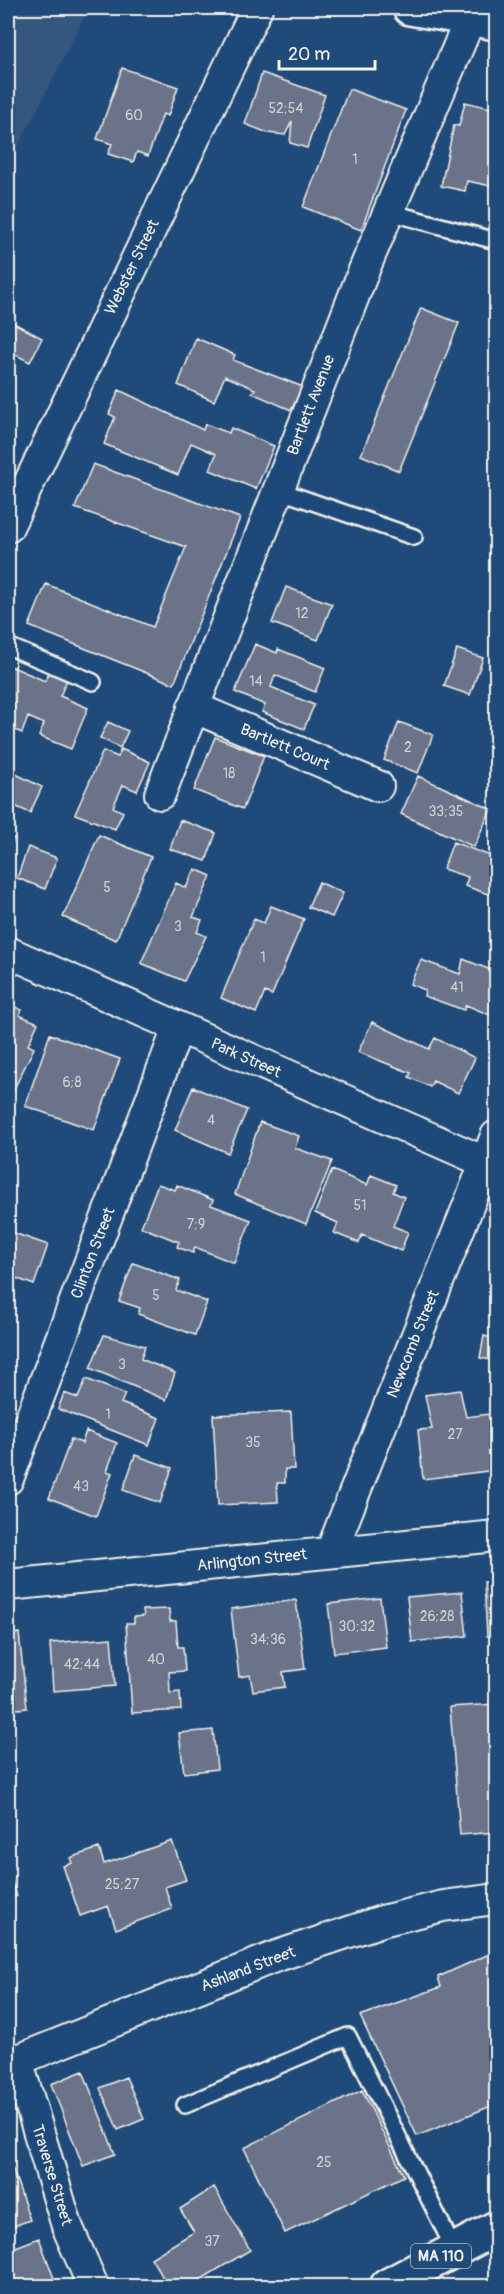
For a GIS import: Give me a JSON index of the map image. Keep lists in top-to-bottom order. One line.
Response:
{"streets":{"main road":["MA 110"],"street":["Webster Street","Bartlett Avenue","Bartlett Court","Park Street","Clinton Street","Newcomb Street","Arlington Street","Ashland Street","Traverse Street"]},"crossings":[["Bartlett Avenue","Bartlett Court"],["Park Street","Clinton Street"],["Park Street","Newcomb Street"],["Newcomb Street","Arlington Street"],["Ashland Street","Traverse Street"]],"house_numbers":["52;54","60","1","12","14","2","18","33;35","5","3","1","41","6;8","4","51","7;9","5","3","1","27","35","43","26;28","30;32","34;36","40","42;44","25;27","25","37"],"scale_bar":"20 m"}
